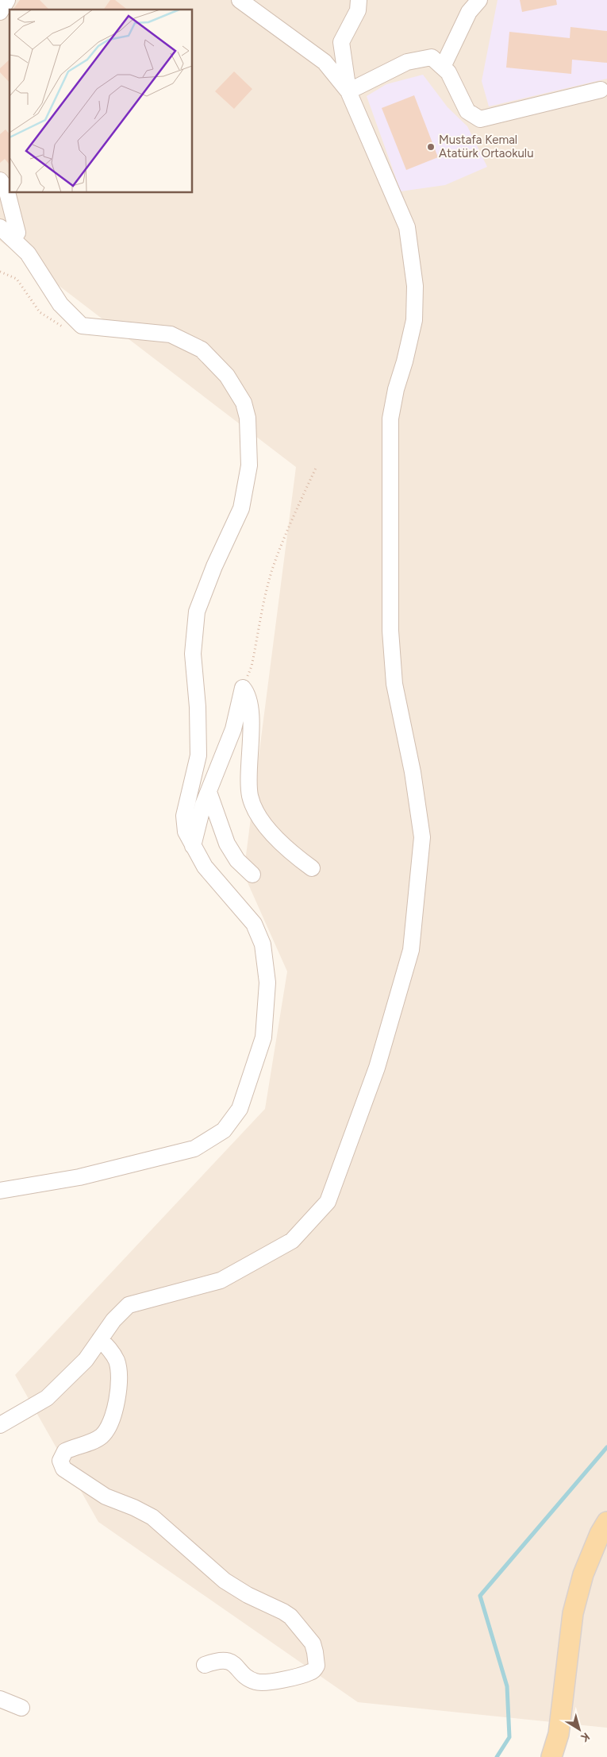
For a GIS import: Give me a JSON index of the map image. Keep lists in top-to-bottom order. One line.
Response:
{"places":["Mustafa Kemal Atatürk Ortaokulu"],"north":"bottom right"}
